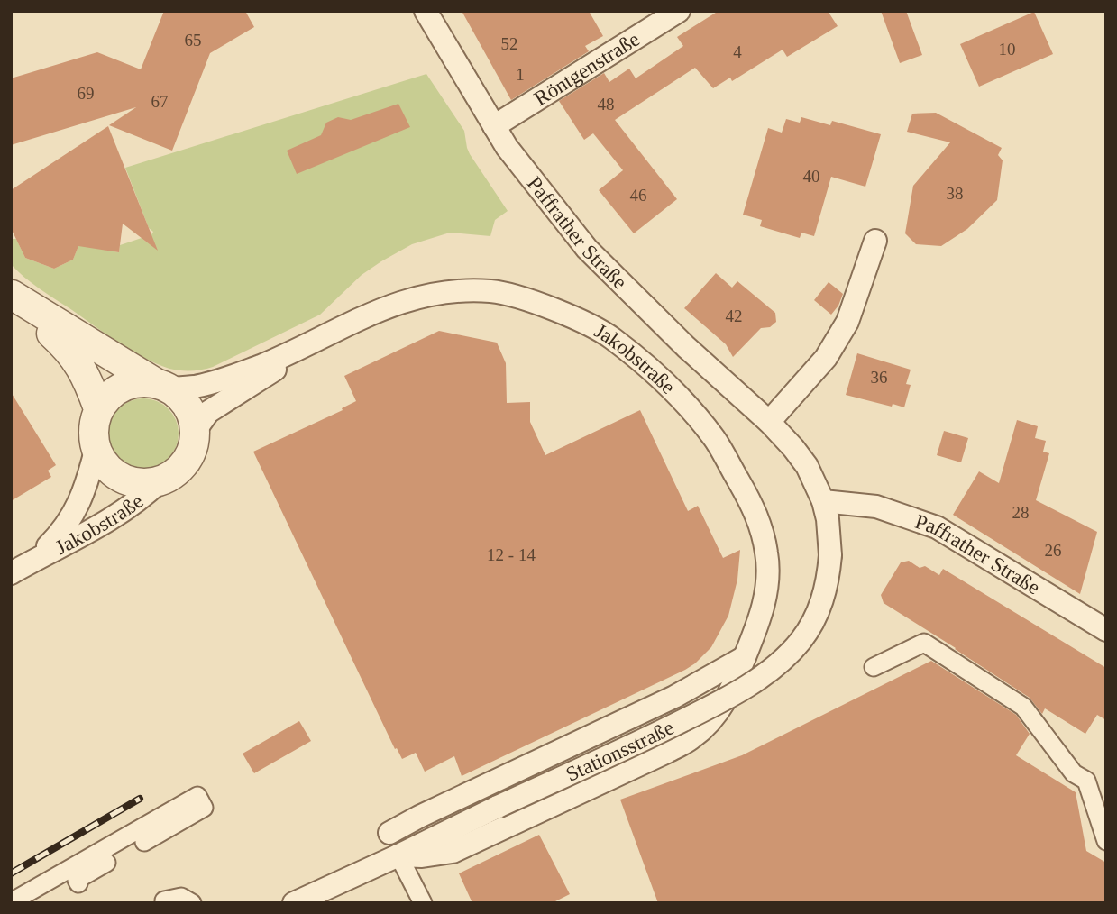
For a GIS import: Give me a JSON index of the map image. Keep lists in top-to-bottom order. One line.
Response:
{"streets":{"street":["Röntgenstraße","Paffrather Straße","Jakobstraße","Stationsstraße"]},"crossings":[["Röntgenstraße","Paffrather Straße"],["Paffrather Straße","Stationsstraße"],["Jakobstraße","Stationsstraße"]],"house_numbers":["65","52","10","4","1","69","67","48","40","38","46","42","36","28","26","12 - 14"]}
